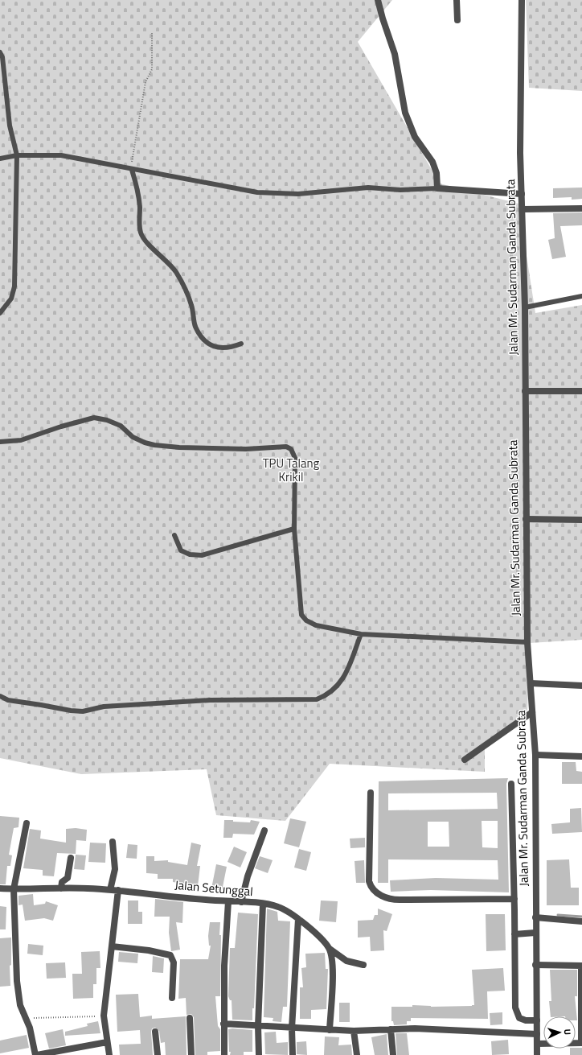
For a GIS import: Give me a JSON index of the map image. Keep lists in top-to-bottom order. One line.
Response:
{"streets":{"street":["Jalan Mr. Sudarman Ganda Subrata","Jalan Setunggal"]},"parks":["TPU Talang Krikil"],"north":"right"}
